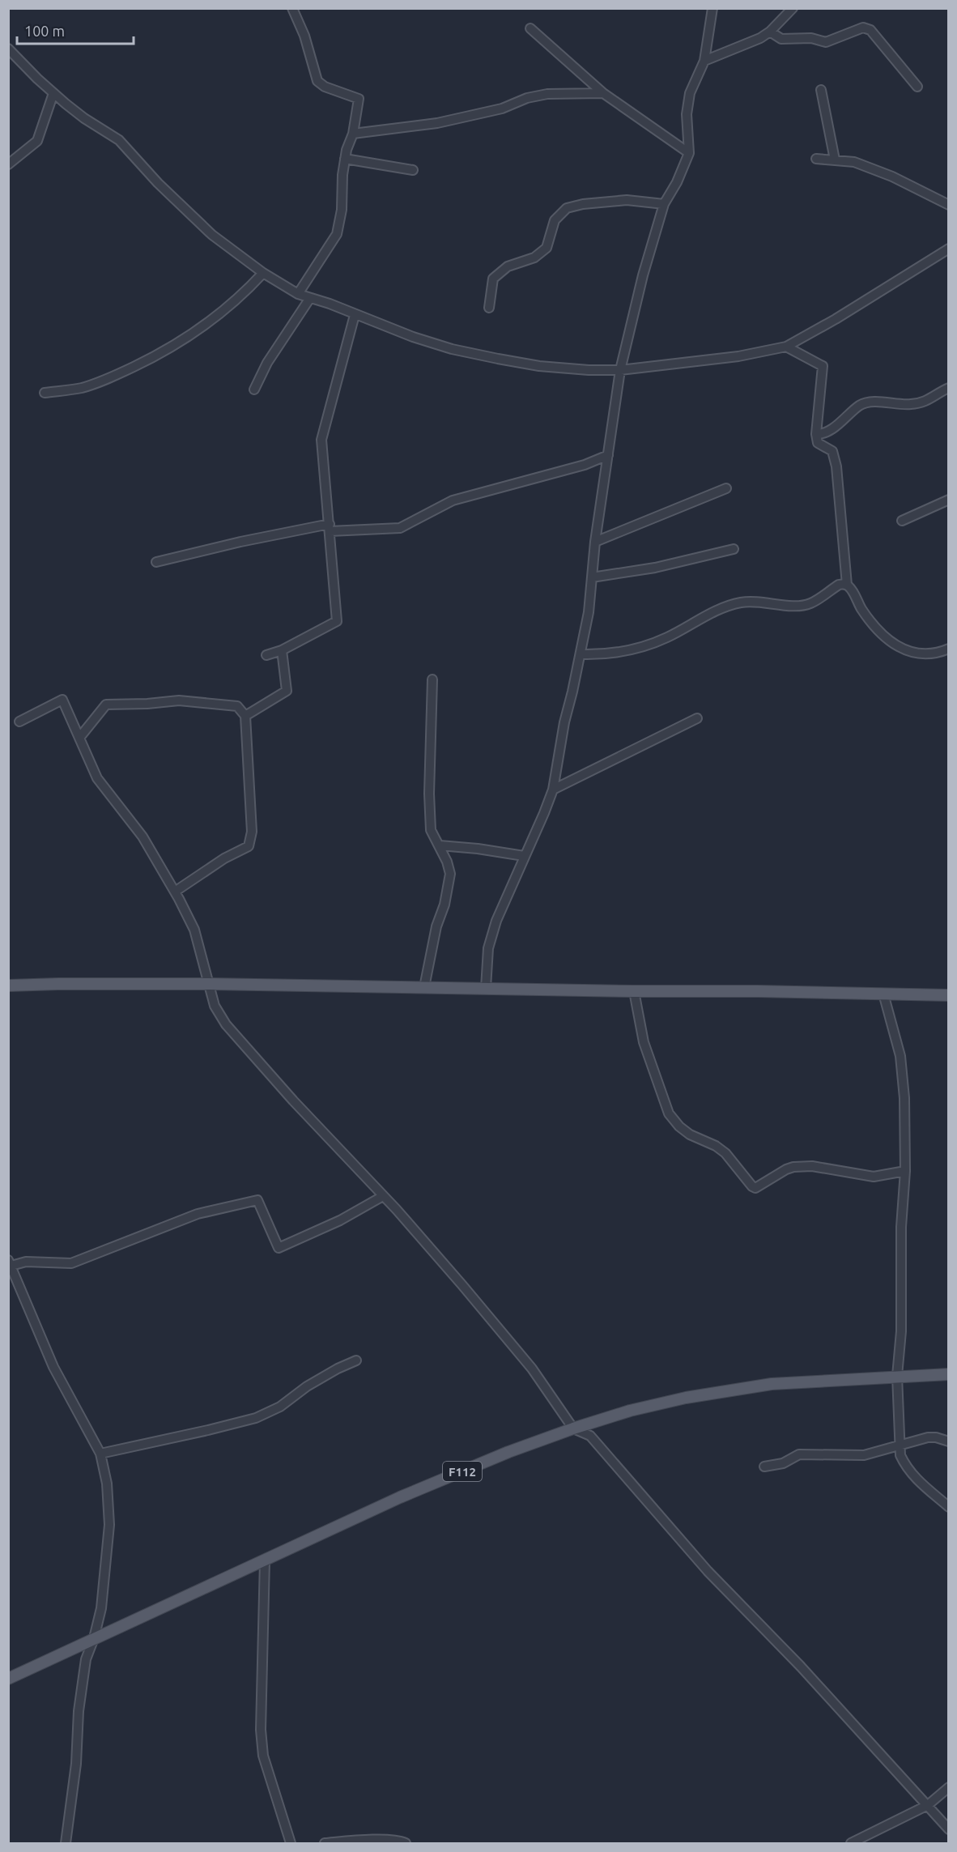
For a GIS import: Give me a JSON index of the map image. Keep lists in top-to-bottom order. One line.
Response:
{"streets":{"main road":["F112"]},"scale_bar":"100 m"}
